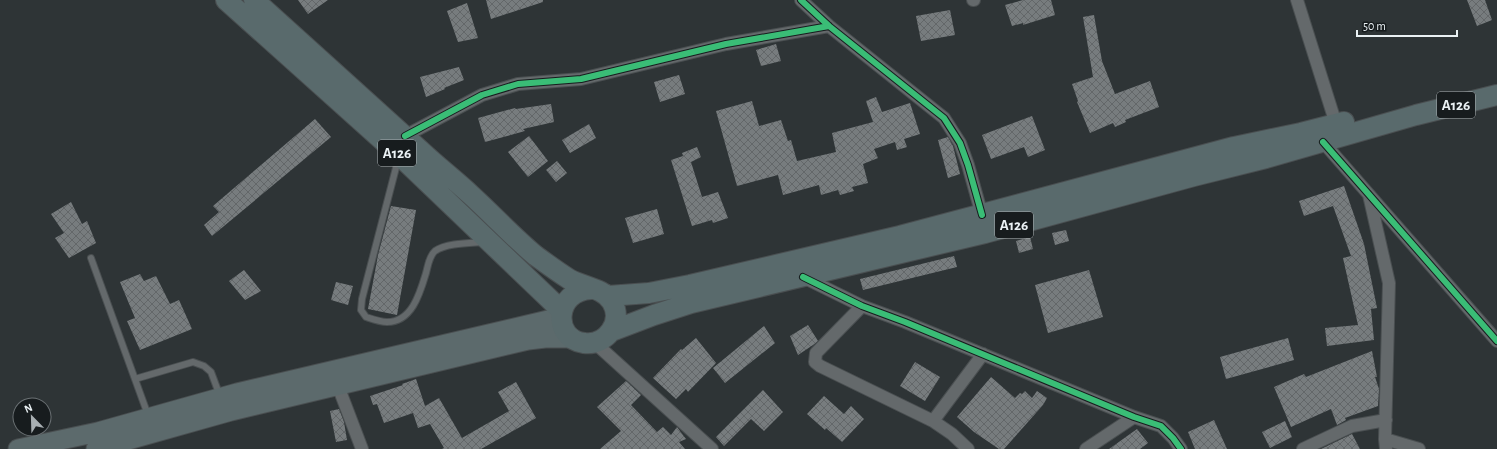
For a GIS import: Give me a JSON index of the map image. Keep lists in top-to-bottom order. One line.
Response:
{"streets":{"highway":["A126"]},"scale_bar":"50 m","north":"top left"}
